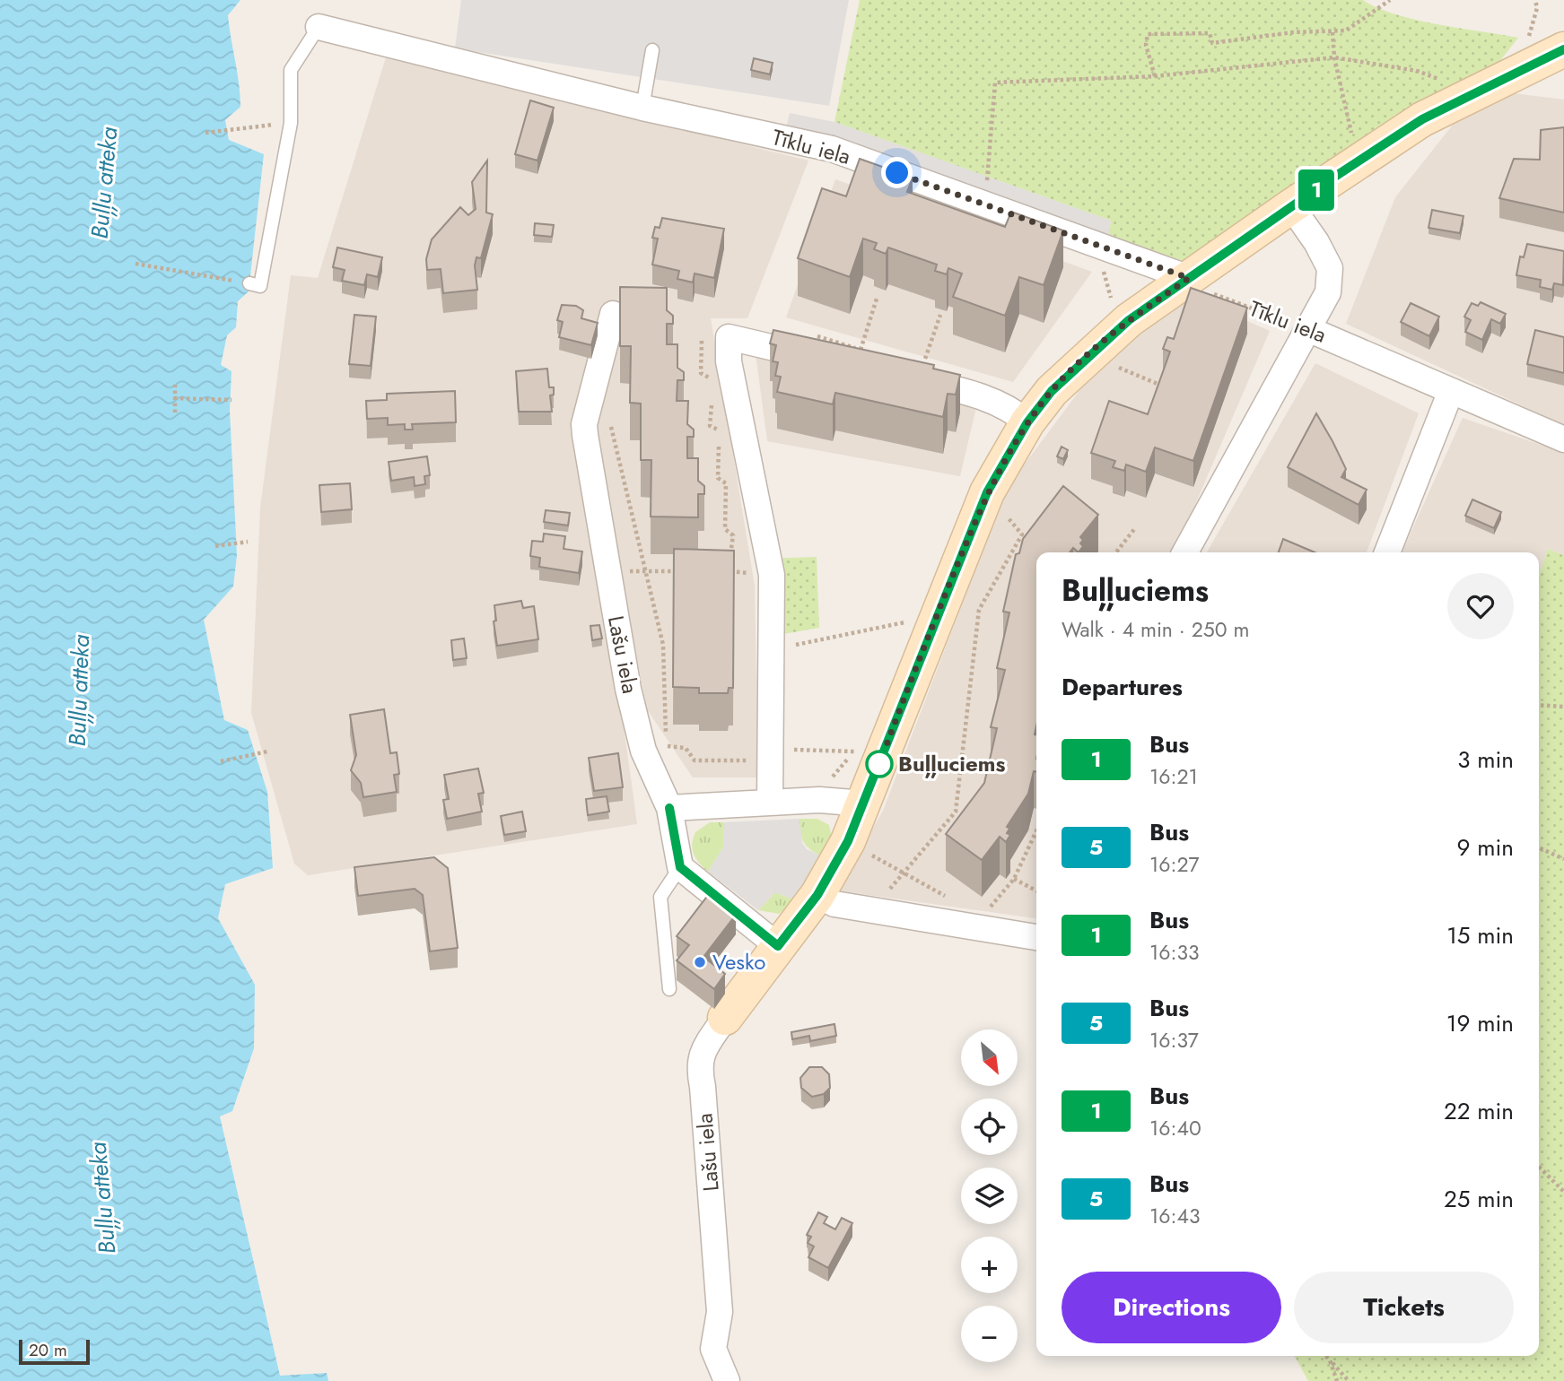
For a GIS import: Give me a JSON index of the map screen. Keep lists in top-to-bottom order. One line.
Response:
{"streets":{"street":["Tīklu iela","Lašu iela"]},"crossings":[["Tīklu iela","Lašu iela"]],"water":["Buļļu atteka"],"places":["Buļļuciems","Vesko"],"lines":["bus line 1"],"scale_bar":"20 m","north":"bottom right","page":{"on_map":"1","heading":[["Buļļuciems","Walk · 4 min · 250 m"],"Departures"],"list":[{"mark":"1","name":"Bus","note":"16:21","value":"3 min"},{"mark":"5","name":"Bus","note":"16:27","value":"9 min"},{"mark":"1","name":"Bus","note":"16:33","value":"15 min"},{"mark":"5","name":"Bus","note":"16:37","value":"19 min"},{"mark":"1","name":"Bus","note":"16:40","value":"22 min"},{"mark":"5","name":"Bus","note":"16:43","value":"25 min"}],"map_buttons":["+","−"],"buttons":["Directions","Tickets"],"scale":"20 m"}}
